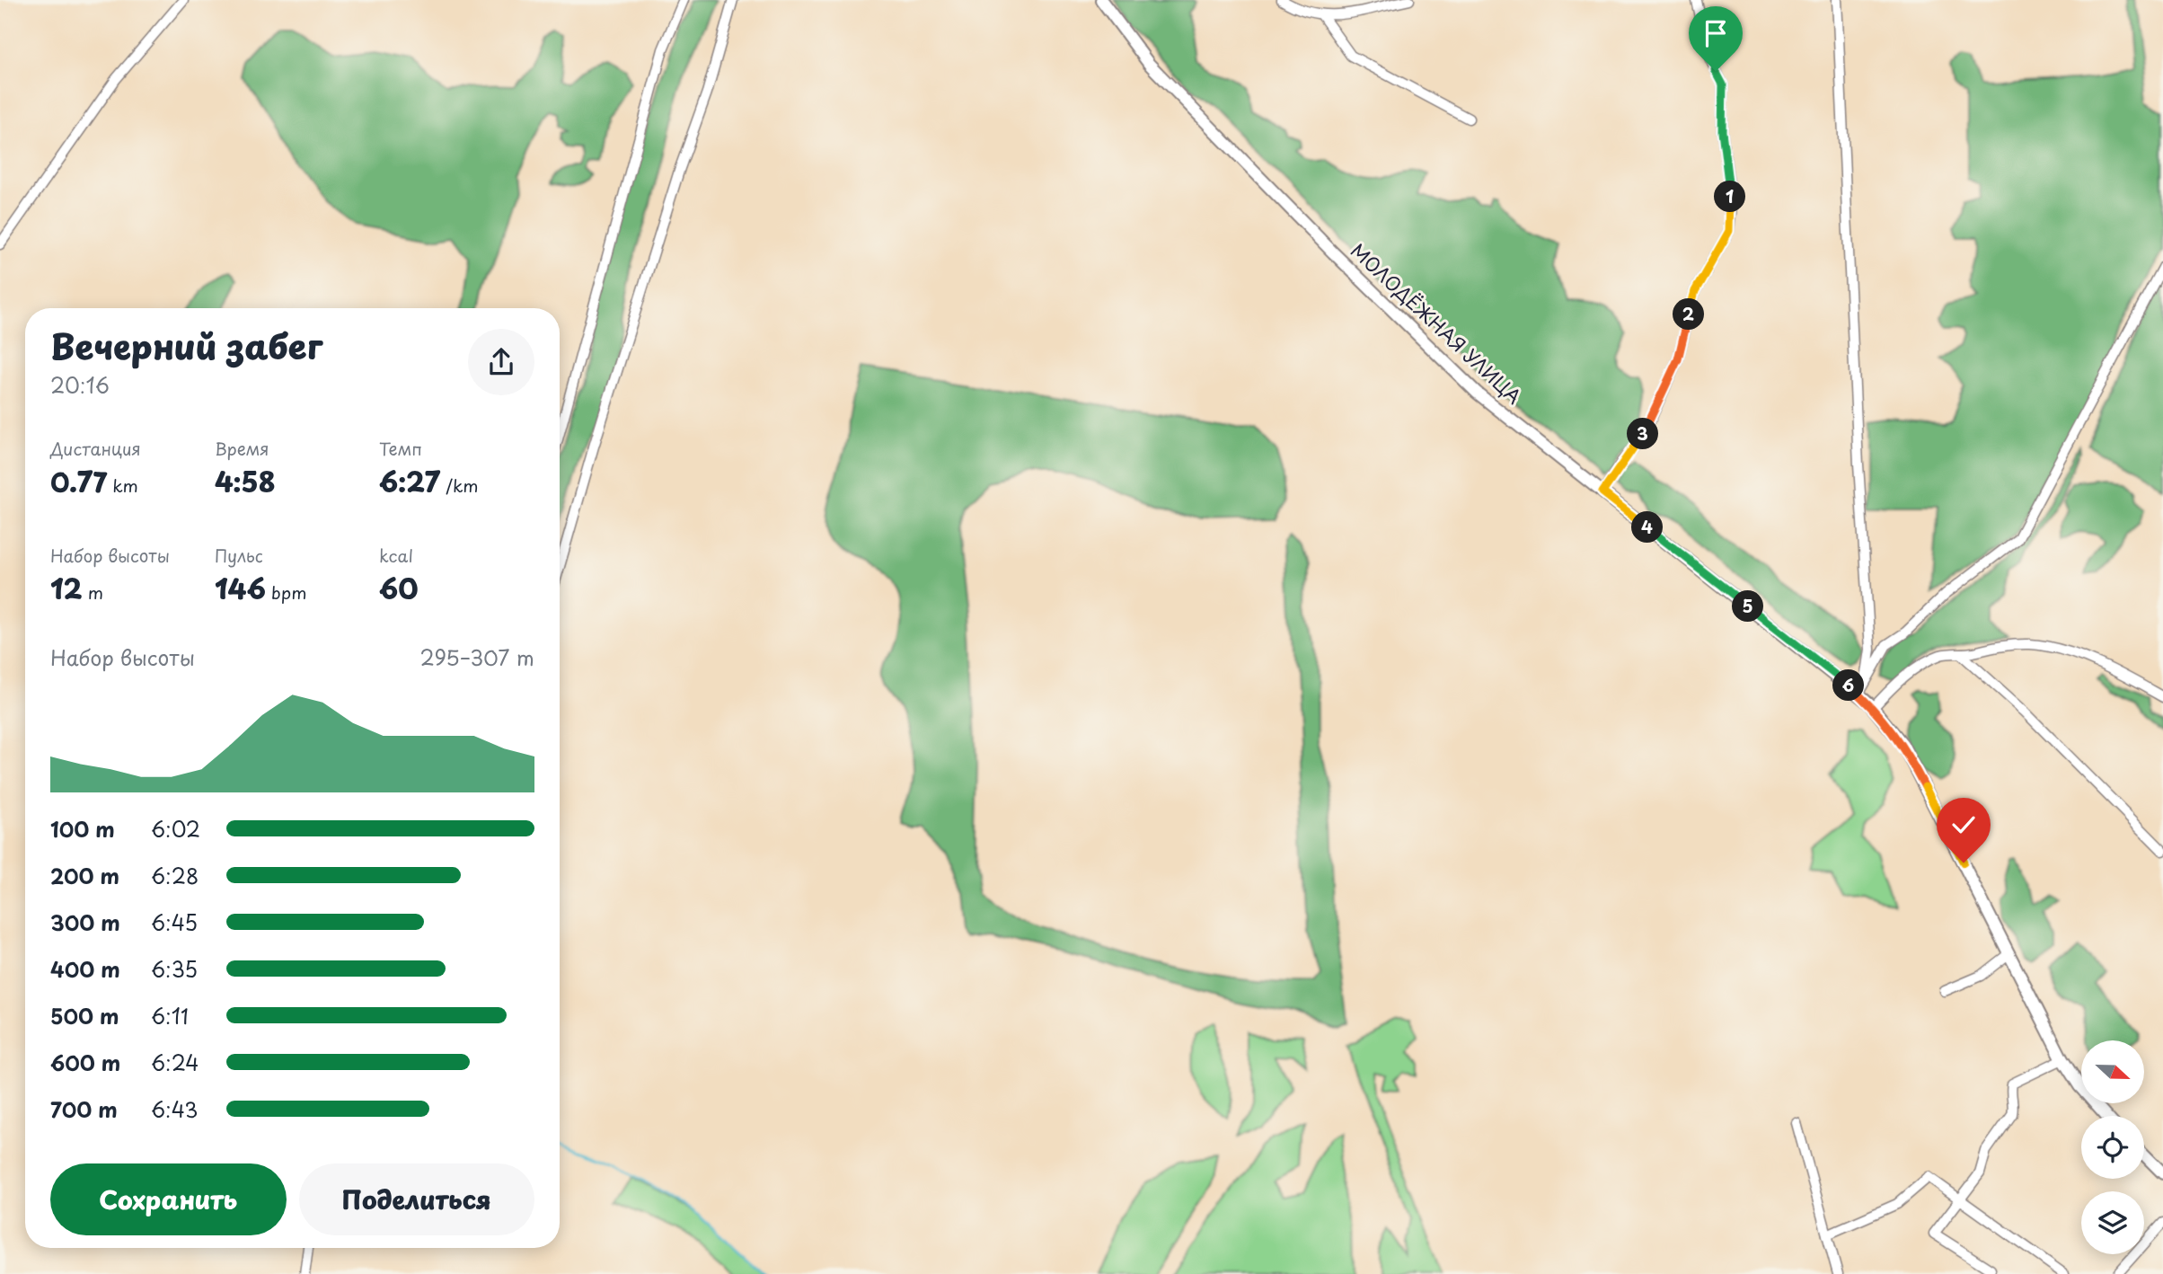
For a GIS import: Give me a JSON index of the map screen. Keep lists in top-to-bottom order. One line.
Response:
{"streets":{"main road":["МОЛОДЁЖНАЯ УЛИЦА"]},"north":"right","page":{"pins":["1","2","3","4","5","6"],"heading":["Вечерний забег","20:16"],"stats":[["Дистанция","0.77 km"],["Время","4:58"],["Темп","6:27 /km"],["Набор высоты","12 m"],["Пульс","146 bpm"],["kcal","60"]],"chart":["Набор высоты","295–307 m"],"list":[{"name":"100 m","note":"6:02"},{"name":"200 m","note":"6:28"},{"name":"300 m","note":"6:45"},{"name":"400 m","note":"6:35"},{"name":"500 m","note":"6:11"},{"name":"600 m","note":"6:24"},{"name":"700 m","note":"6:43"}],"buttons":["Сохранить","Поделиться"]}}
